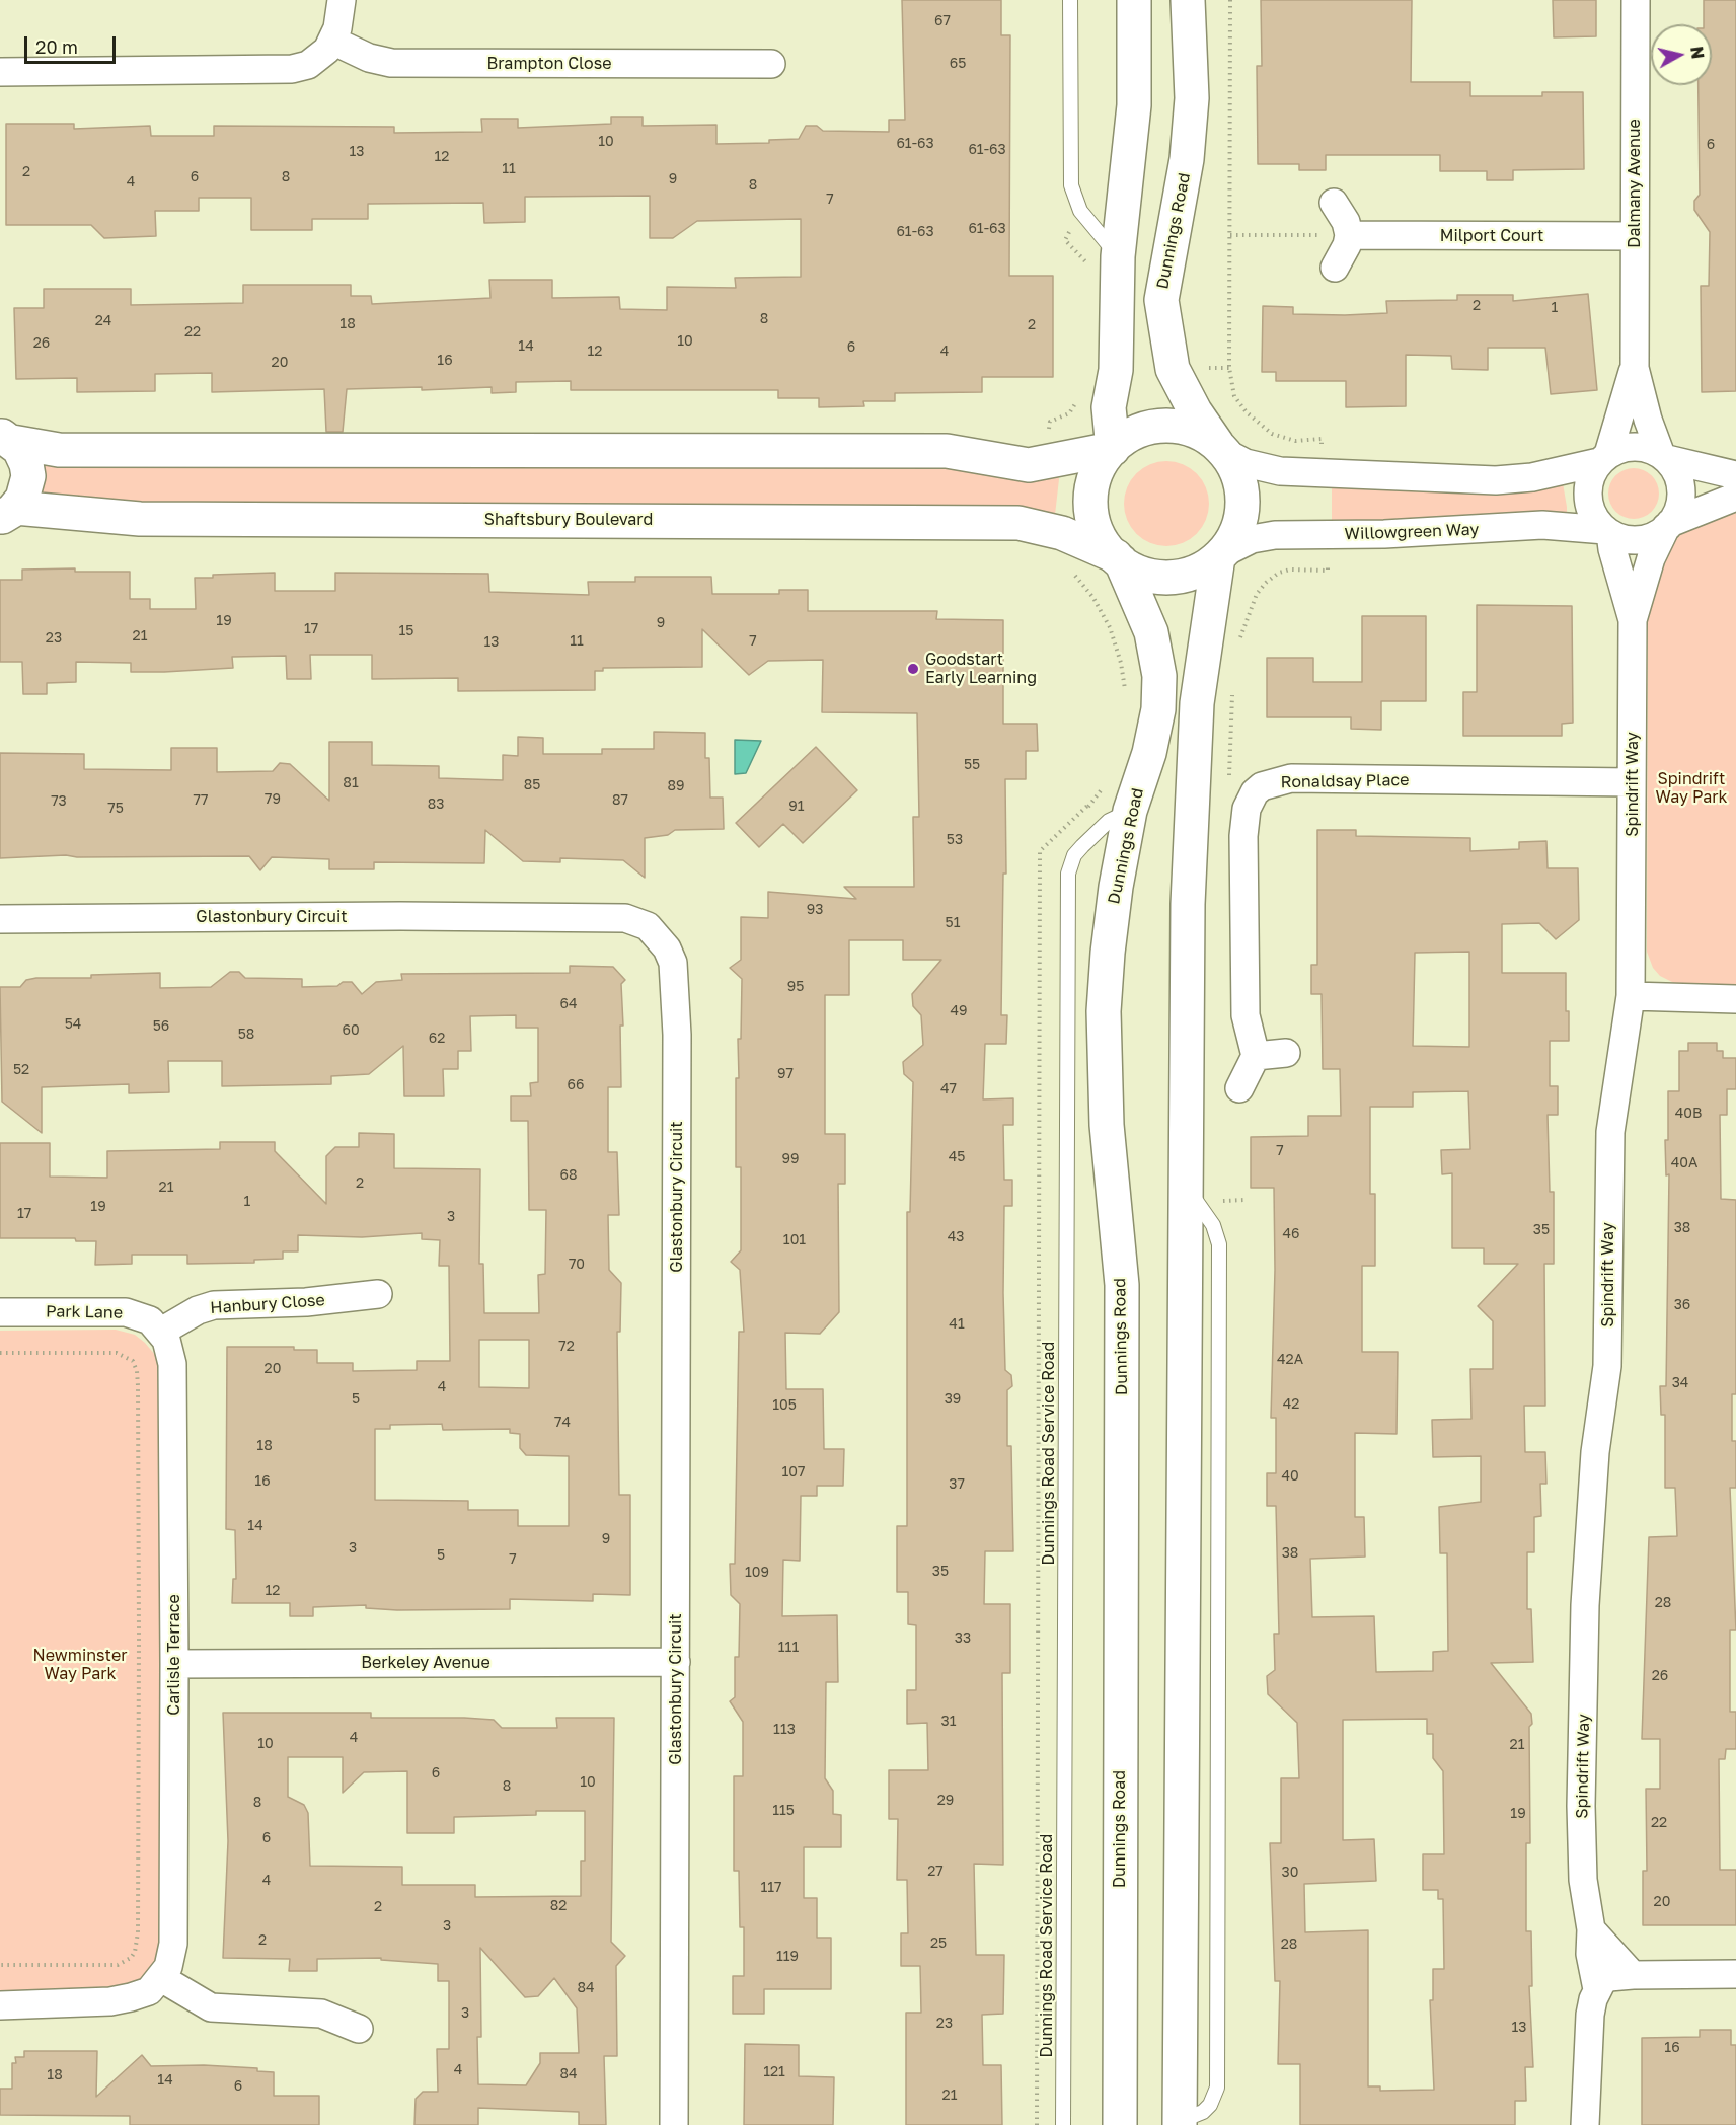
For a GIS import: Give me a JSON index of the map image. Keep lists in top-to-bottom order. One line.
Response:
{"streets":{"main road":["Dunnings Road","Shaftsbury Boulevard"],"street":["Brampton Close","Dalmany Avenue","Milport Court","Willowgreen Way","Ronaldsay Place","Spindrift Way","Glastonbury Circuit","Hanbury Close","Park Lane","Carlisle Terrace","Berkeley Avenue"],"lane":["Dunnings Road Service Road"]},"crossings":[["Dalmany Avenue","Milport Court"],["Dalmany Avenue","Willowgreen Way"],["Dalmany Avenue","Spindrift Way"],["Dunnings Road","Shaftsbury Boulevard"],["Dunnings Road","Willowgreen Way"],["Dunnings Road","Dunnings Road Service Road"],["Shaftsbury Boulevard","Willowgreen Way"],["Willowgreen Way","Spindrift Way"],["Ronaldsay Place","Spindrift Way"],["Glastonbury Circuit","Berkeley Avenue"],["Hanbury Close","Park Lane"],["Hanbury Close","Carlisle Terrace"],["Park Lane","Carlisle Terrace"],["Carlisle Terrace","Berkeley Avenue"]],"parks":["Spindrift Way Park","Newminster Way Park"],"places":["Goodstart Early Learning"],"house_numbers":["67","65","10","61-63","6","61-63","13","12","11","2","6","8","9","4","8","7","61-63","61-63","2","1","8","24","18","2","22","10","26","14","6","12","4","16","20","19","9","17","15","21","23","11","7","13","55","81","85","89","79","77","87","73","83","91","75","53","93","51","95","64","49","54","56","60","58","62","52","97","66","47","40B","7","45","99","40A","68","2","21","1","19","17","3","38","35","46","43","101","70","36","41","72","42A","20","34","4","5","39","42","105","74","18","107","40","16","37","14","9","3","38","5","7","35","109","12","28","33","111","26","31","113","4","10","21","6","10","8","29","8","115","19","22","6","27","30","4","117","20","82","2","3","2","25","28","119","84","3","23","13","16","4","121","84","18","14","6","21"],"scale_bar":"20 m","north":"right"}
